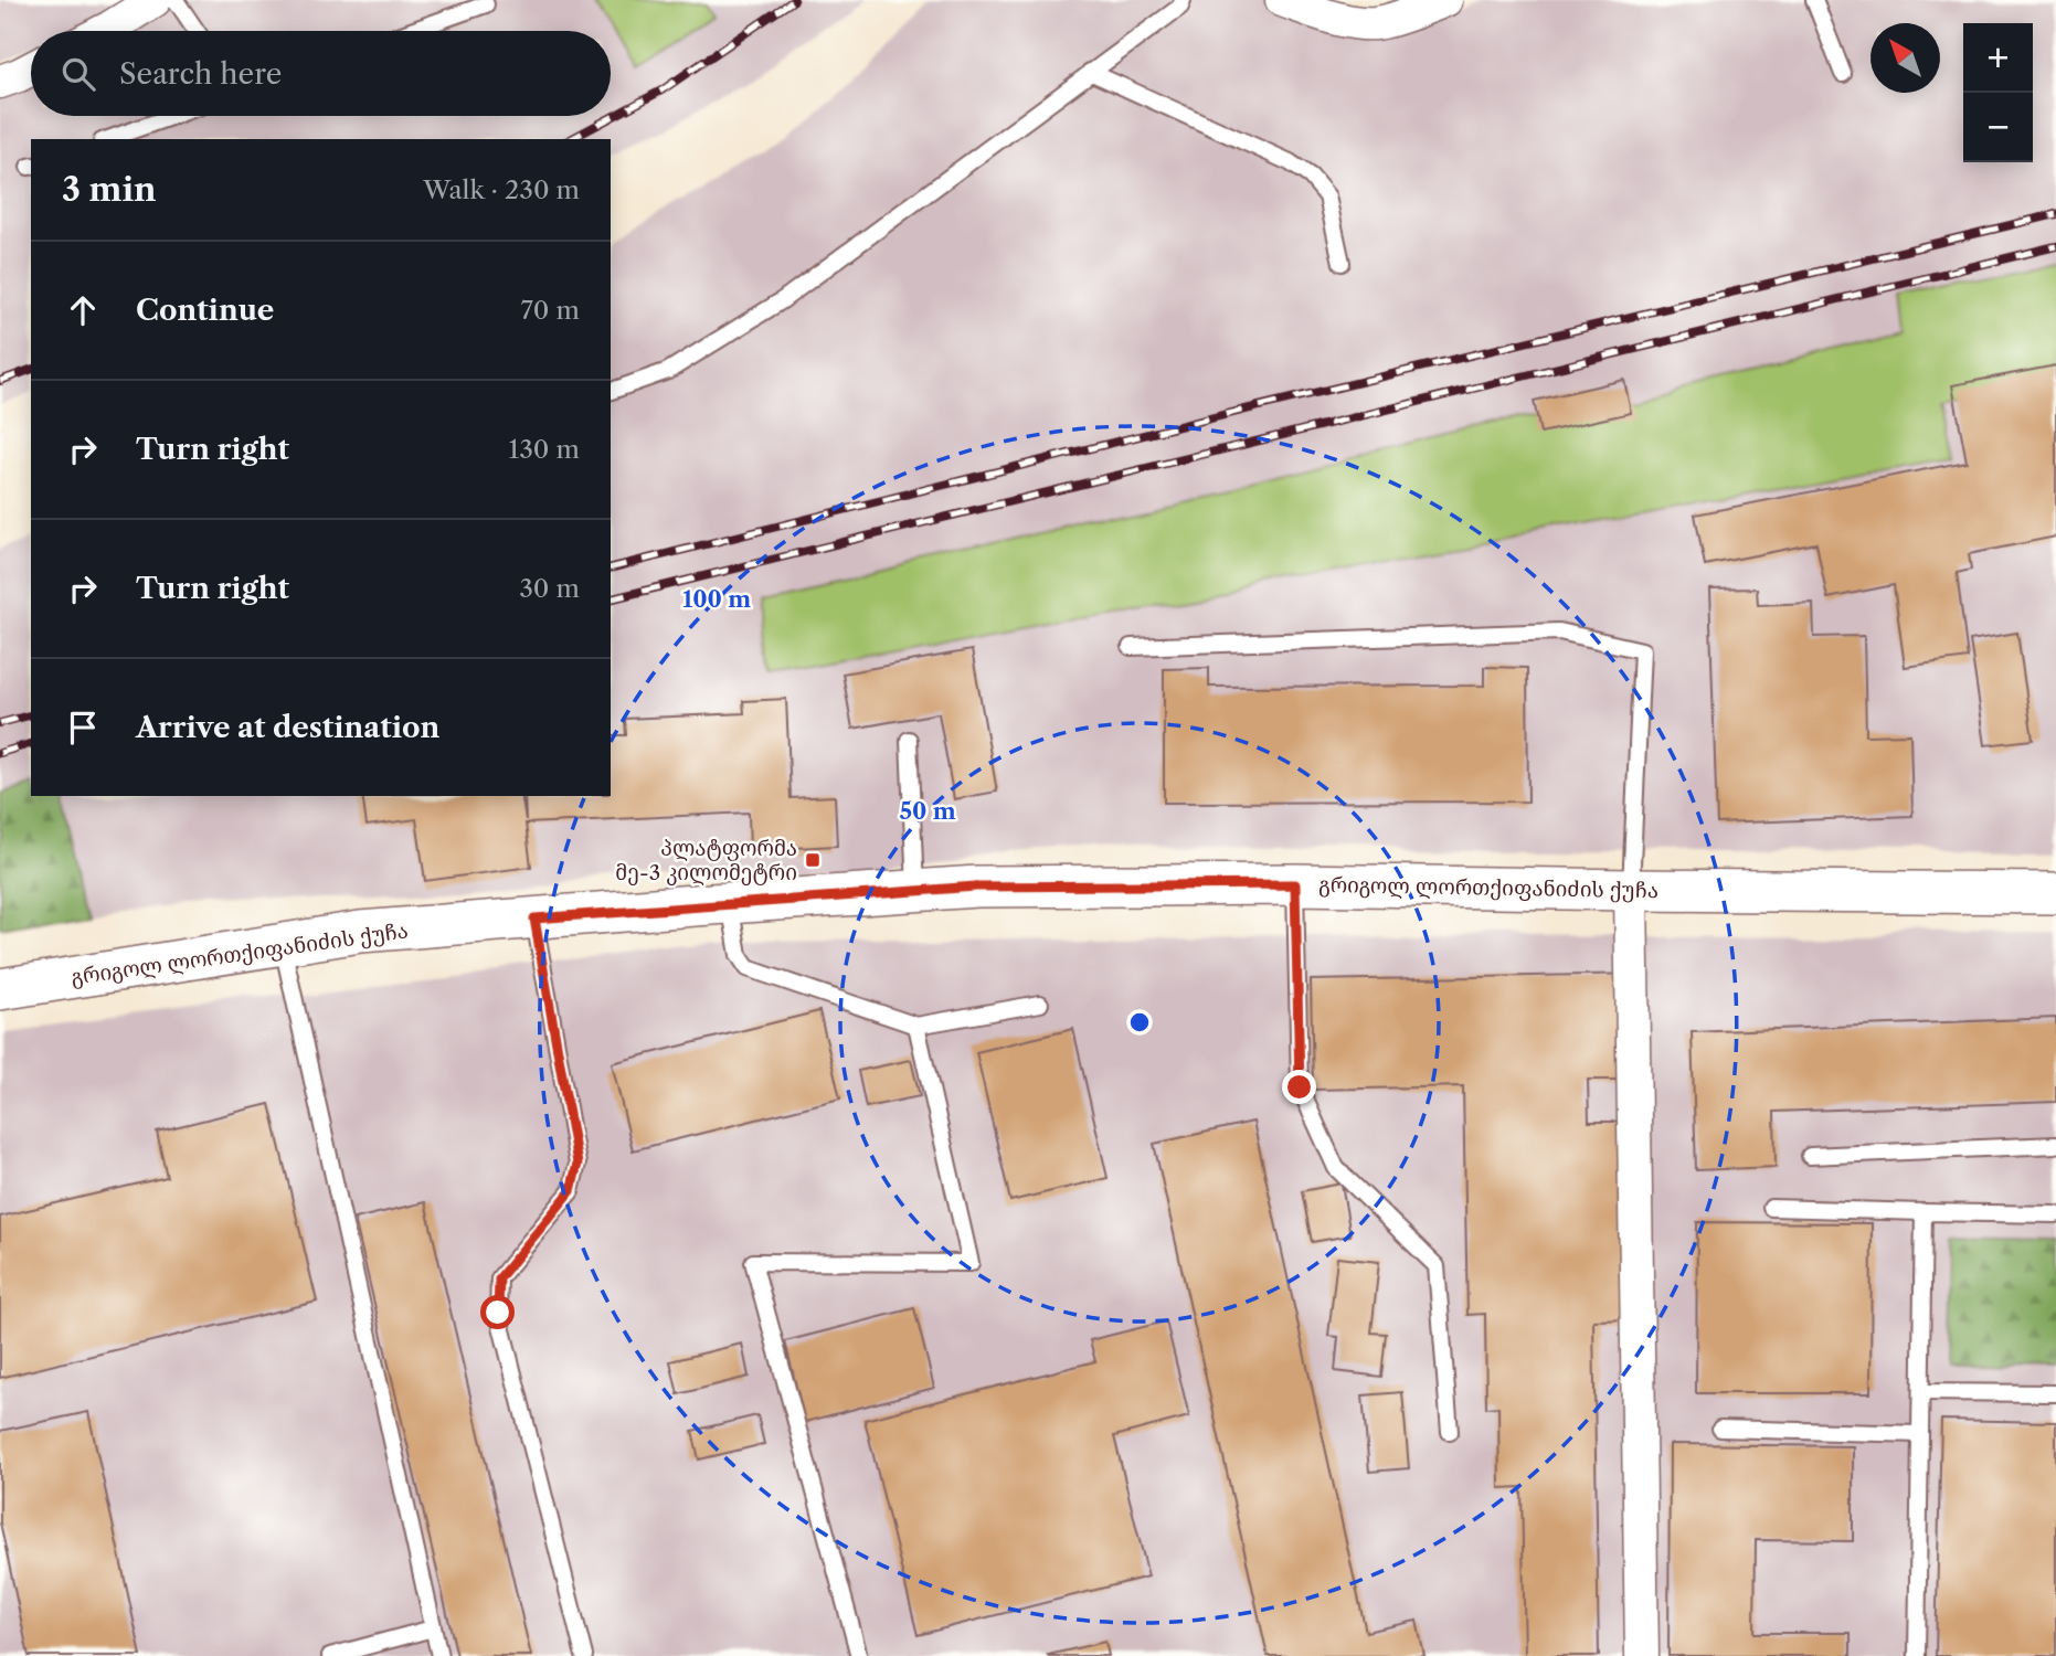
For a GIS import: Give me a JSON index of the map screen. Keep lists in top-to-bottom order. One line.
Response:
{"streets":{"street":["გრიგოლ ლორთქიფანიძის ქუჩა"]},"places":{"transit":["პლატფორმა მე-3 კილომეტრი"]},"north":"top left","page":{"map_buttons":["+","−"],"search":"Search here","heading":["3 min","Walk · 230 m"],"list":[["Continue","70 m"],["Turn right","130 m"],["Turn right","30 m"],"Arrive at destination"]},"rings":["100 m","50 m"]}
